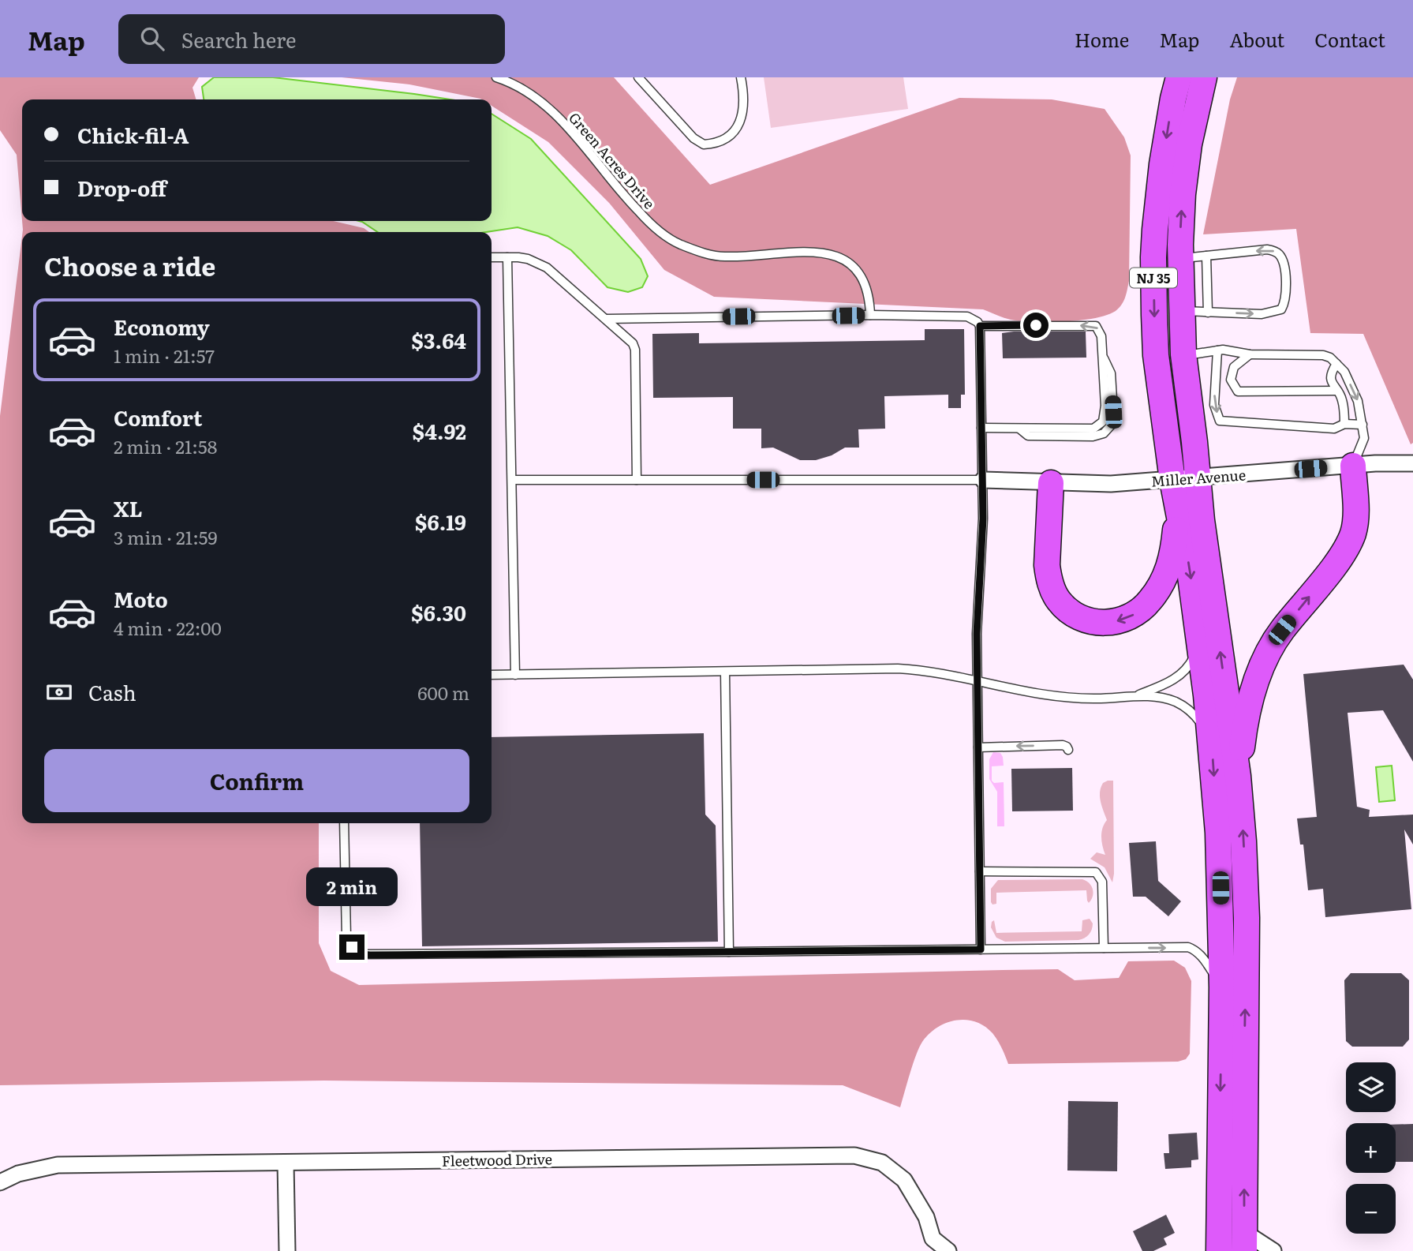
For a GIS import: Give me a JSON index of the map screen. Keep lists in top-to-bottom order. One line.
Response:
{"streets":{"highway":["NJ 35"],"street":["Miller Avenue","Fleetwood Drive"],"lane":["Green Acres Drive"]},"crossings":[["NJ 35","Miller Avenue"]],"page":{"header":"Map","search":"Search here","nav":["Home","Map","About","Contact"],"banner":["Chick-fil-A","Drop-off"],"heading":"Choose a ride","list":[{"name":"Economy","note":"1 min · 21:57","value":"$3.64"},{"name":"Comfort","note":"2 min · 21:58","value":"$4.92"},{"name":"XL","note":"3 min · 21:59","value":"$6.19"},{"name":"Moto","note":"4 min · 22:00","value":"$6.30"}],"pay":["Cash","600 m"],"buttons":"Confirm","bubble":"2 min","map_buttons":["+","−"]}}
